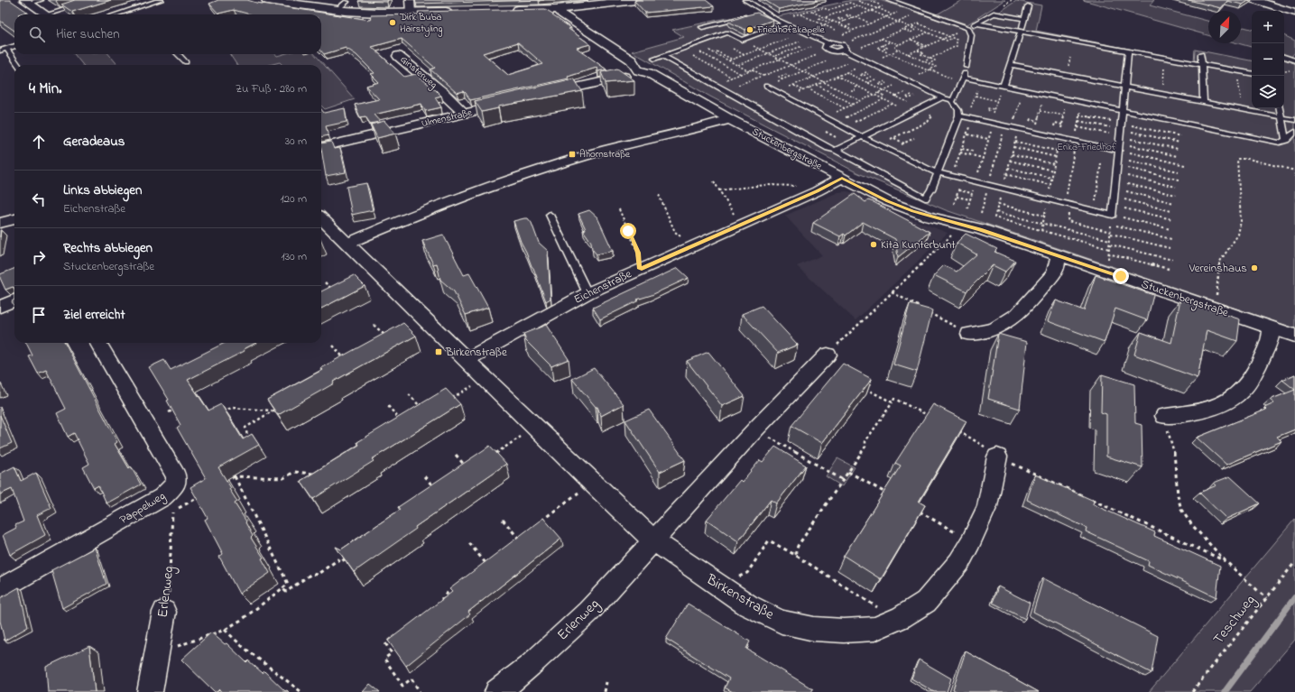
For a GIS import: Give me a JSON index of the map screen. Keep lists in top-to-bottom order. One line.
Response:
{"streets":{"street":["Ginsterweg","Ulmenstraße","Stuckenbergstraße","Eichenstraße","Pappelweg","Erlenweg","Birkenstraße"],"path":["Teschweg"]},"crossings":[["Ginsterweg","Ulmenstraße"],["Stuckenbergstraße","Eichenstraße"],["Eichenstraße","Birkenstraße"],["Erlenweg","Birkenstraße"]],"parks":["Erika-Friedhof"],"places":{"other":["Dirk Buba Hairstyling","Friedhofskapelle","Kita Kunterbunt","Vereinshaus"],"transit":["Ahornstraße","Birkenstraße"]},"north":"top right","page":{"map_buttons":["+","−"],"search":"Hier suchen","heading":["4 Min.","Zu Fuß · 280 m"],"list":[["Geradeaus","30 m"],["Links abbiegen","Eichenstraße","120 m"],["Rechts abbiegen","Stuckenbergstraße","130 m"],"Ziel erreicht"]}}
